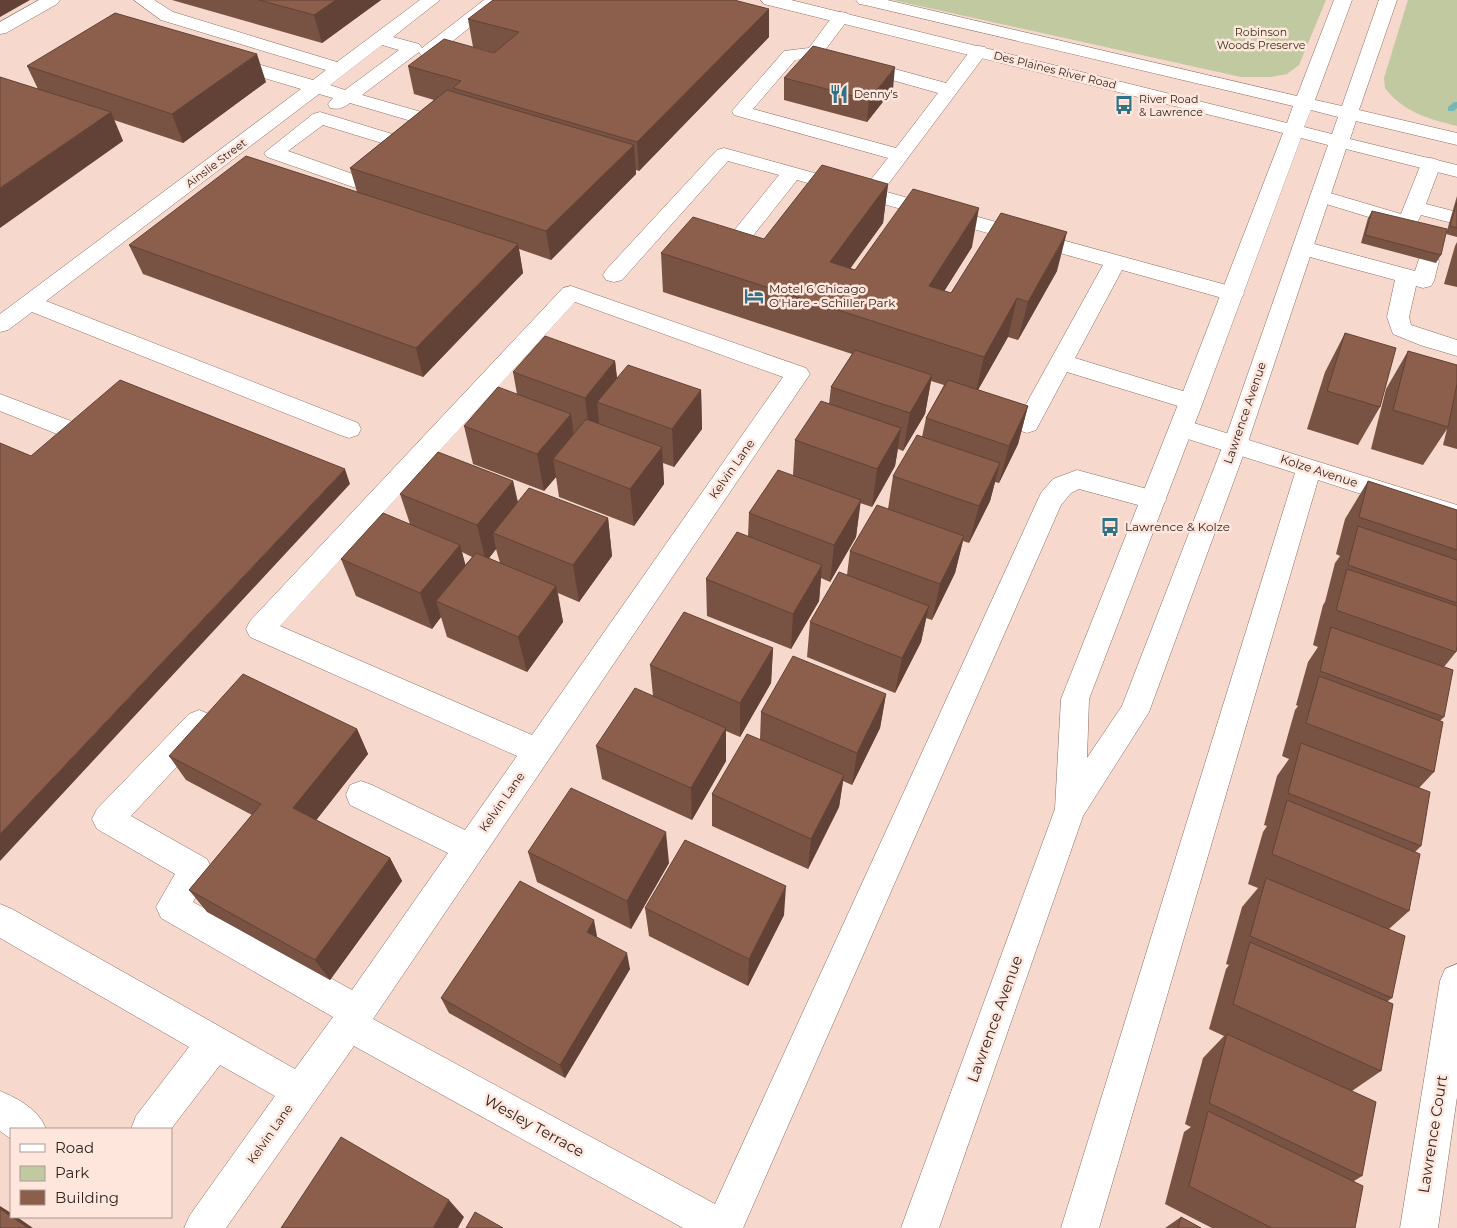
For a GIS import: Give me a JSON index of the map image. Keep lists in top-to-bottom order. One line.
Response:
{"streets":{"main road":["Des Plaines River Road","Ainslie Street","Lawrence Avenue","Kelvin Lane","Kolze Avenue","Wesley Terrace","Lawrence Court"]},"crossings":[["Des Plaines River Road","Lawrence Avenue"],["Lawrence Avenue","Kolze Avenue"],["Kelvin Lane","Wesley Terrace"]],"parks":["Robinson Woods Preserve"],"places":{"restaurant":["Denny's"],"bus stop":["River Road & Lawrence","Lawrence & Kolze"],"hotel":["Motel 6 Chicago O'Hare - Schiller Park"]},"legend":["Road","Park","Building"]}
